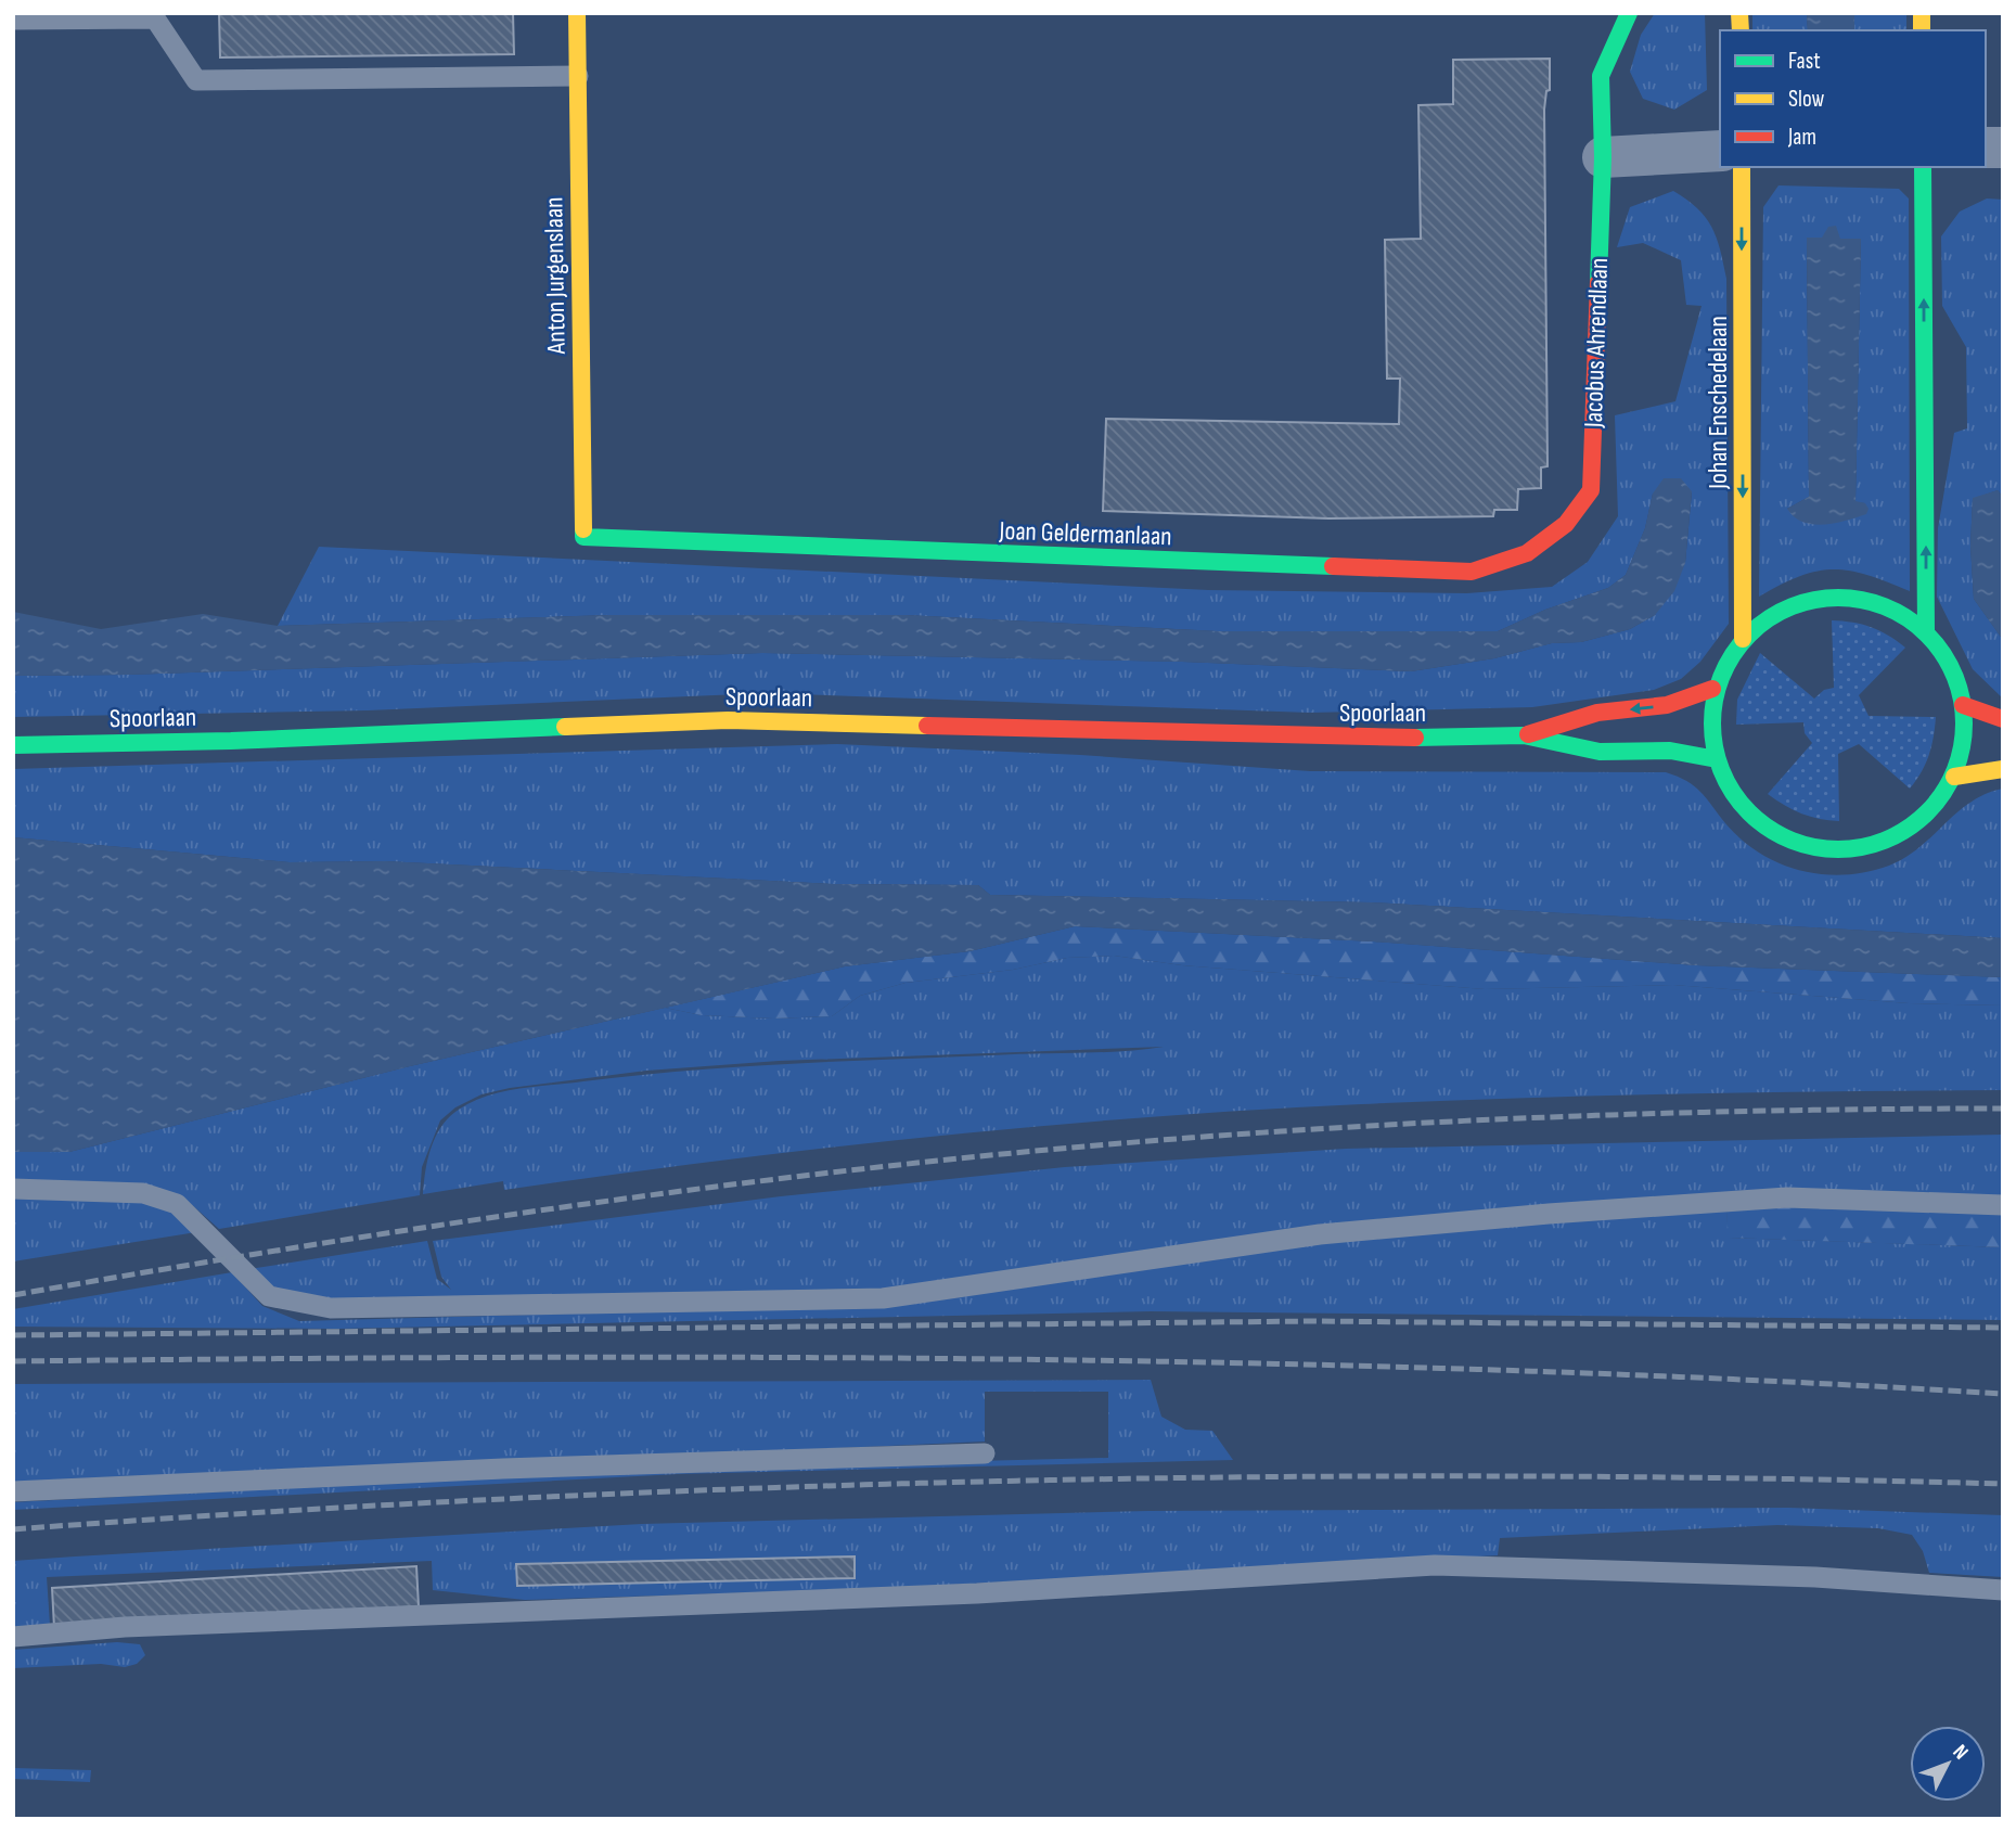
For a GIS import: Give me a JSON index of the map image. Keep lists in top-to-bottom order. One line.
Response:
{"streets":{"street":["Anton Jurgenslaan","Jacobus Ahrendlaan","Johan Enschedelaan","Joan Geldermanlaan","Spoorlaan"]},"crossings":[["Anton Jurgenslaan","Joan Geldermanlaan"],["Jacobus Ahrendlaan","Joan Geldermanlaan"],["Johan Enschedelaan","Spoorlaan"]],"one_way":["Johan Enschedelaan"],"legend":["Fast","Slow","Jam"],"north":"top right"}
